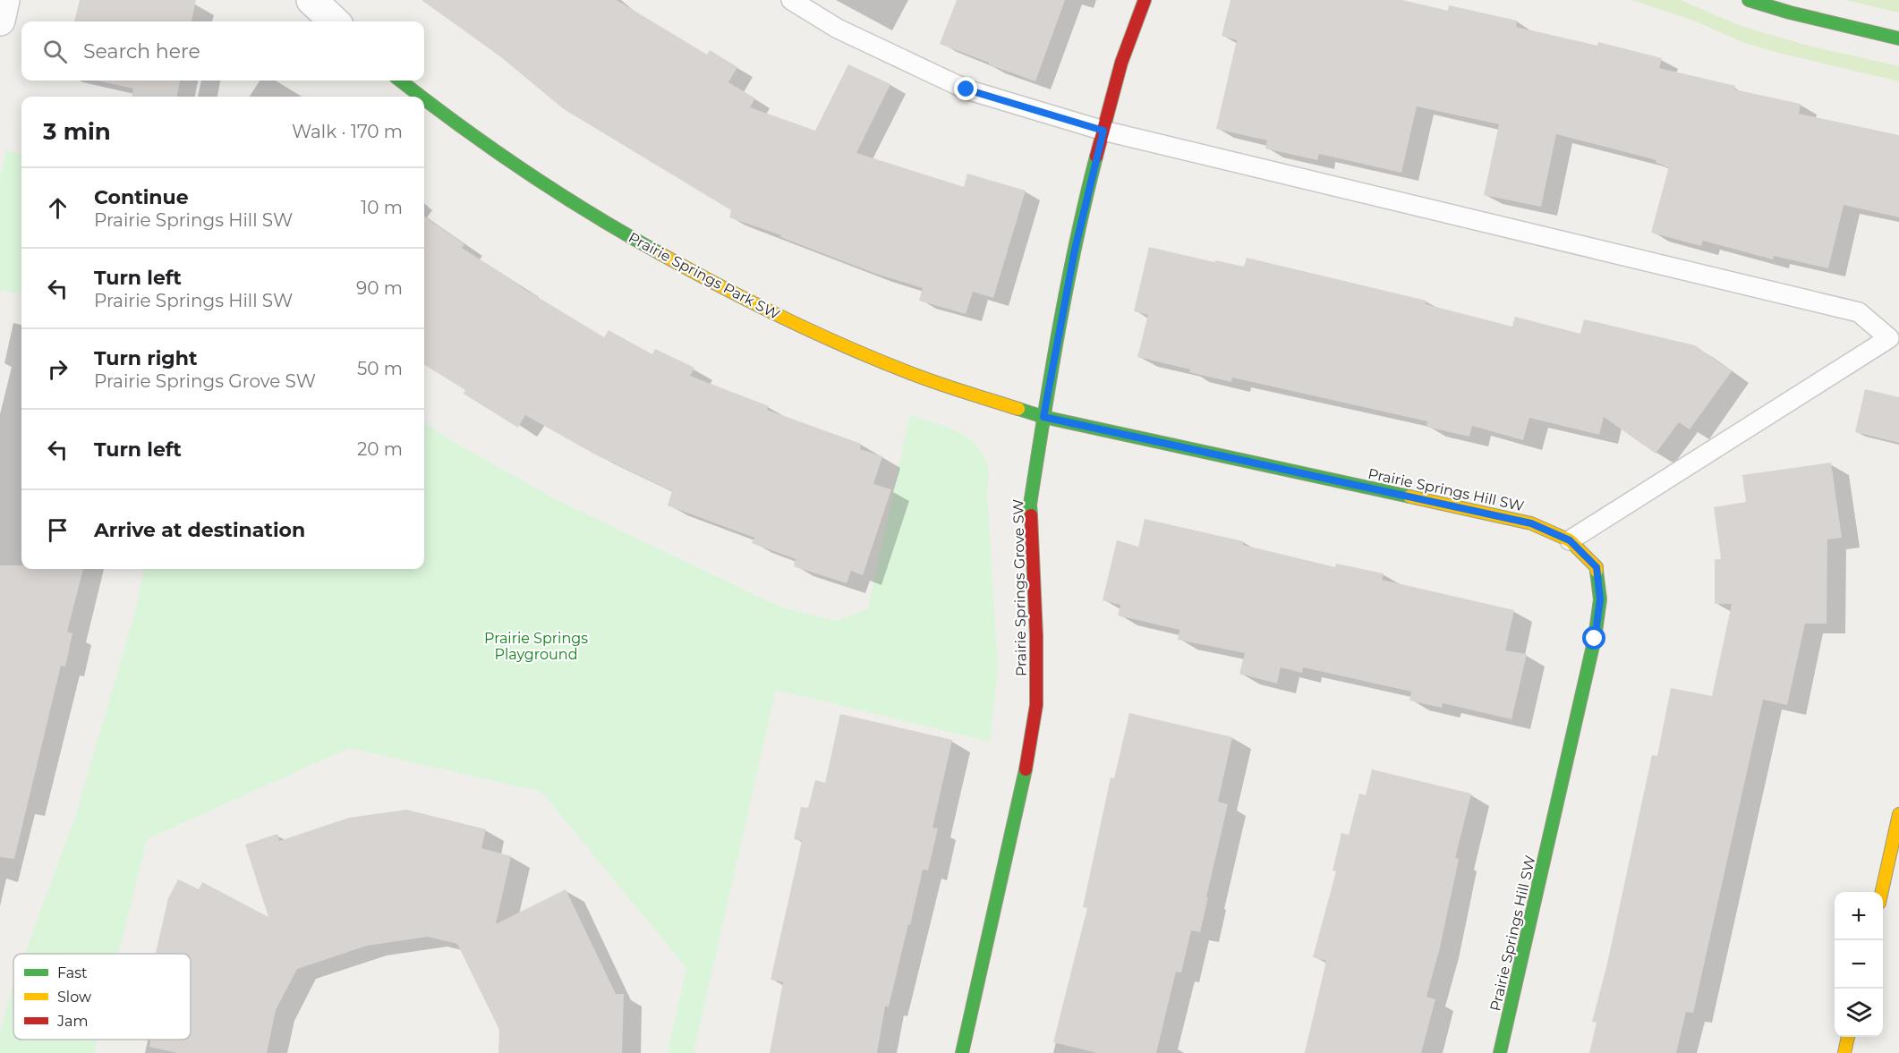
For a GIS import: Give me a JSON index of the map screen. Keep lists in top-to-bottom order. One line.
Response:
{"streets":{"street":["Prairie Springs Park SW","Prairie Springs Hill SW","Prairie Springs Grove SW"]},"crossings":[["Prairie Springs Park SW","Prairie Springs Hill SW"],["Prairie Springs Park SW","Prairie Springs Grove SW"],["Prairie Springs Hill SW","Prairie Springs Grove SW"]],"parks":["Prairie Springs Playground"],"legend":["Fast","Slow","Jam"],"page":{"search":"Search here","heading":["3 min","Walk · 170 m"],"list":[["Continue","Prairie Springs Hill SW","10 m"],["Turn left","Prairie Springs Hill SW","90 m"],["Turn right","Prairie Springs Grove SW","50 m"],["Turn left","20 m"],"Arrive at destination"],"map_buttons":["+","−"]}}
